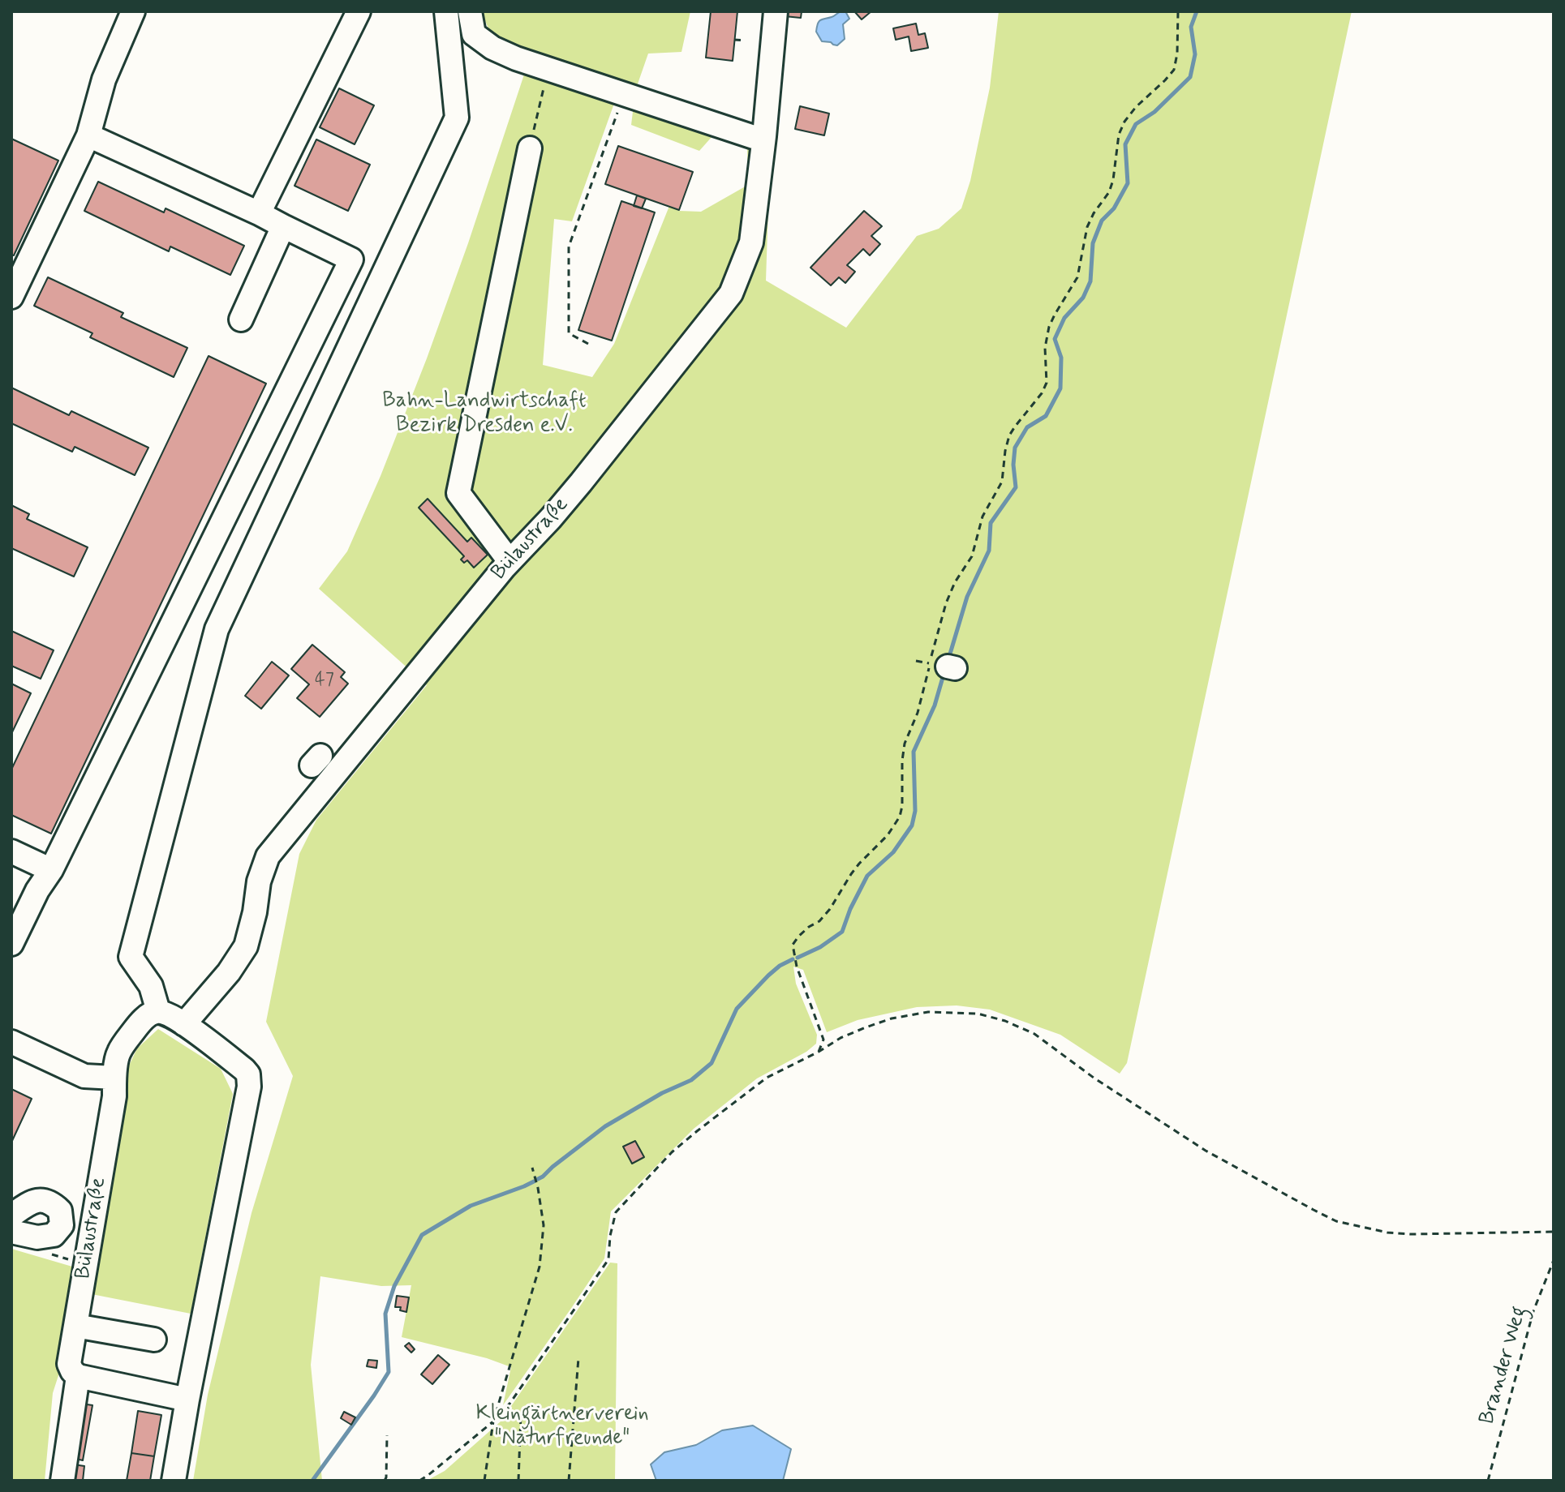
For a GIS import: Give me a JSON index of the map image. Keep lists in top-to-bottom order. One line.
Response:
{"streets":{"street":["Bülaustraße"],"path":["Brander Weg"]},"parks":["Bahn-Landwirtschaft Bezirk Dresden e.V.","Kleingärtnerverein \"Naturfreunde\""],"house_numbers":["47"]}
